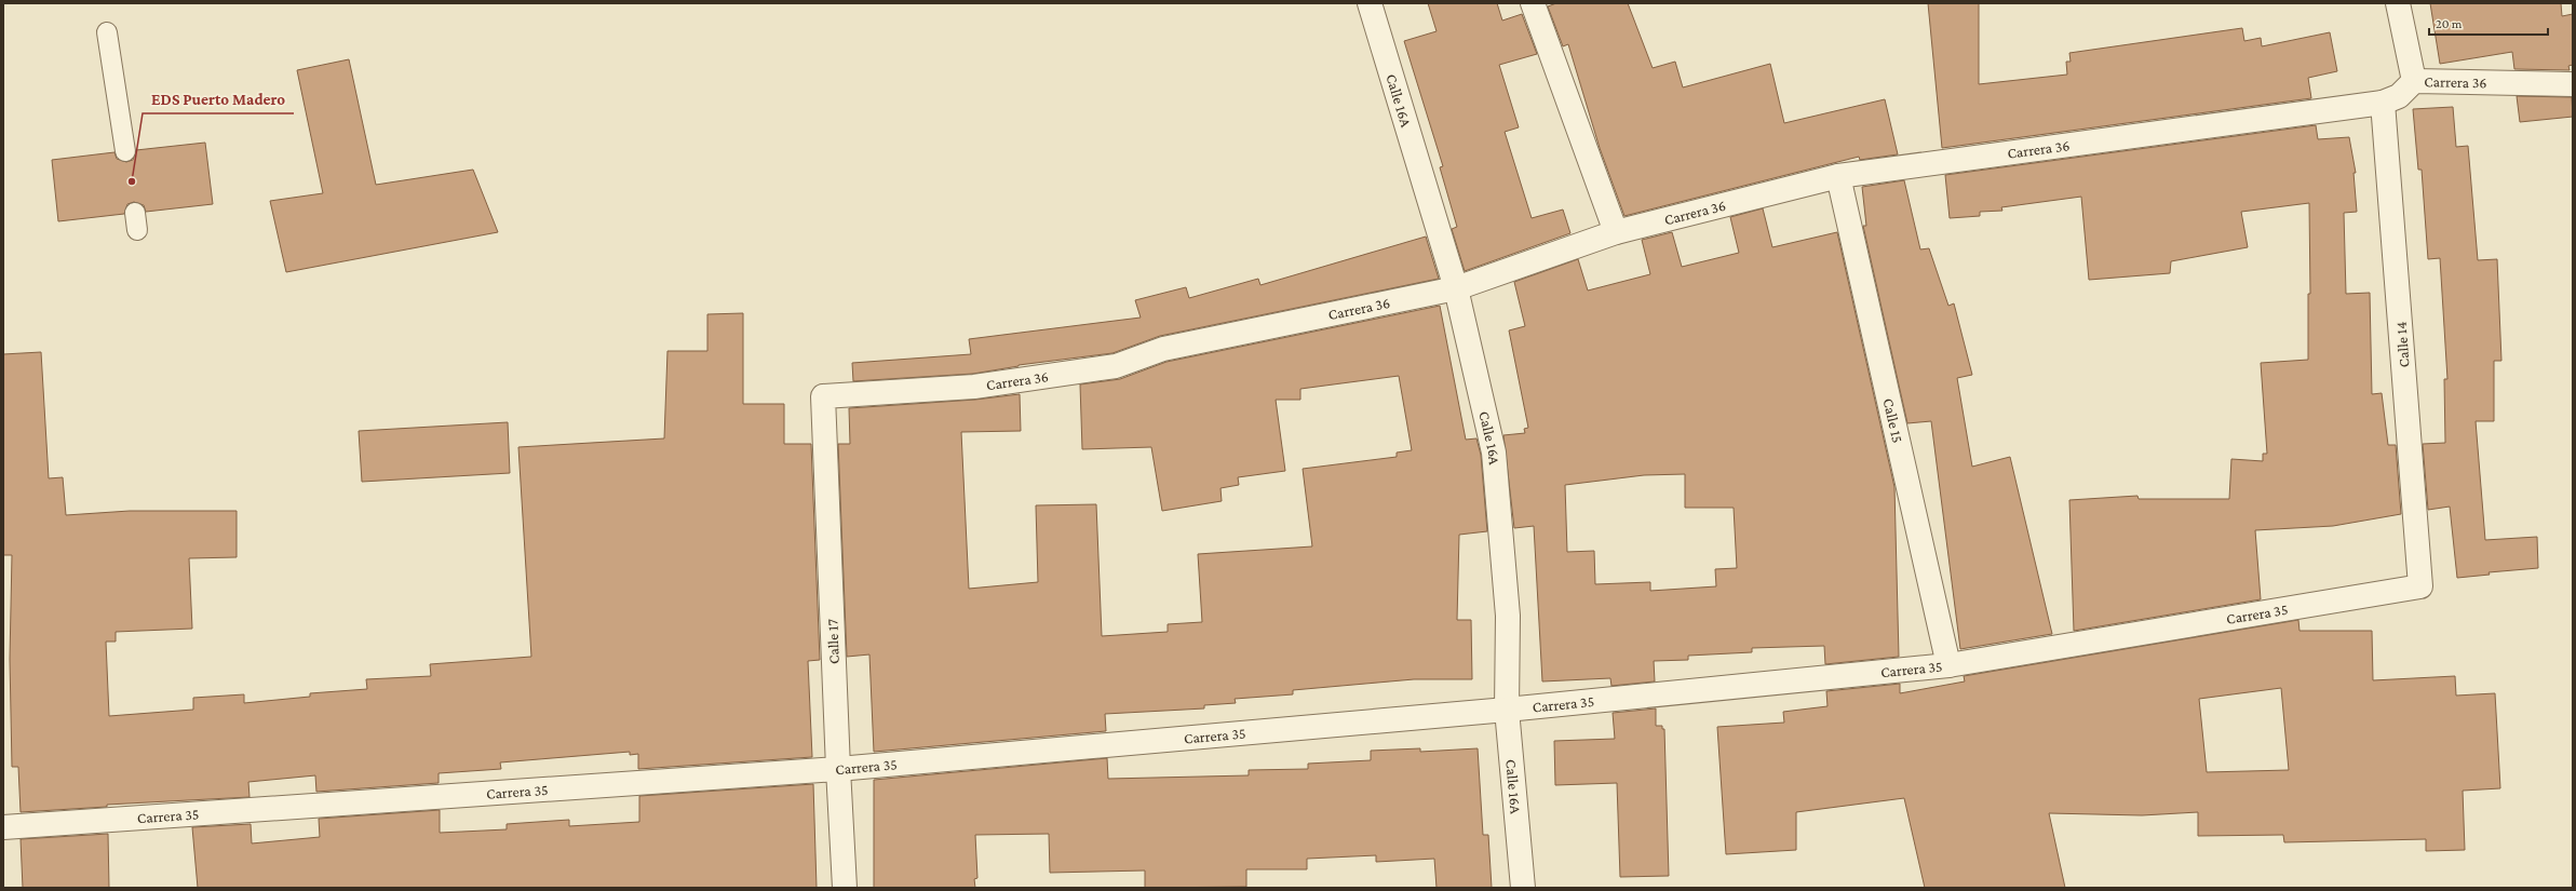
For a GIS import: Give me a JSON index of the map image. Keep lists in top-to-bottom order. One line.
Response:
{"streets":{"street":["Carrera 36","Calle 16A","Calle 14","Calle 15","Carrera 35","Calle 17"]},"crossings":[["Carrera 36","Calle 16A"],["Carrera 36","Calle 14"],["Carrera 36","Calle 15"],["Carrera 36","Calle 17"],["Calle 16A","Carrera 35"],["Calle 14","Carrera 35"],["Calle 15","Carrera 35"],["Carrera 35","Calle 17"]],"places":["EDS Puerto Madero"],"scale_bar":"20 m"}
